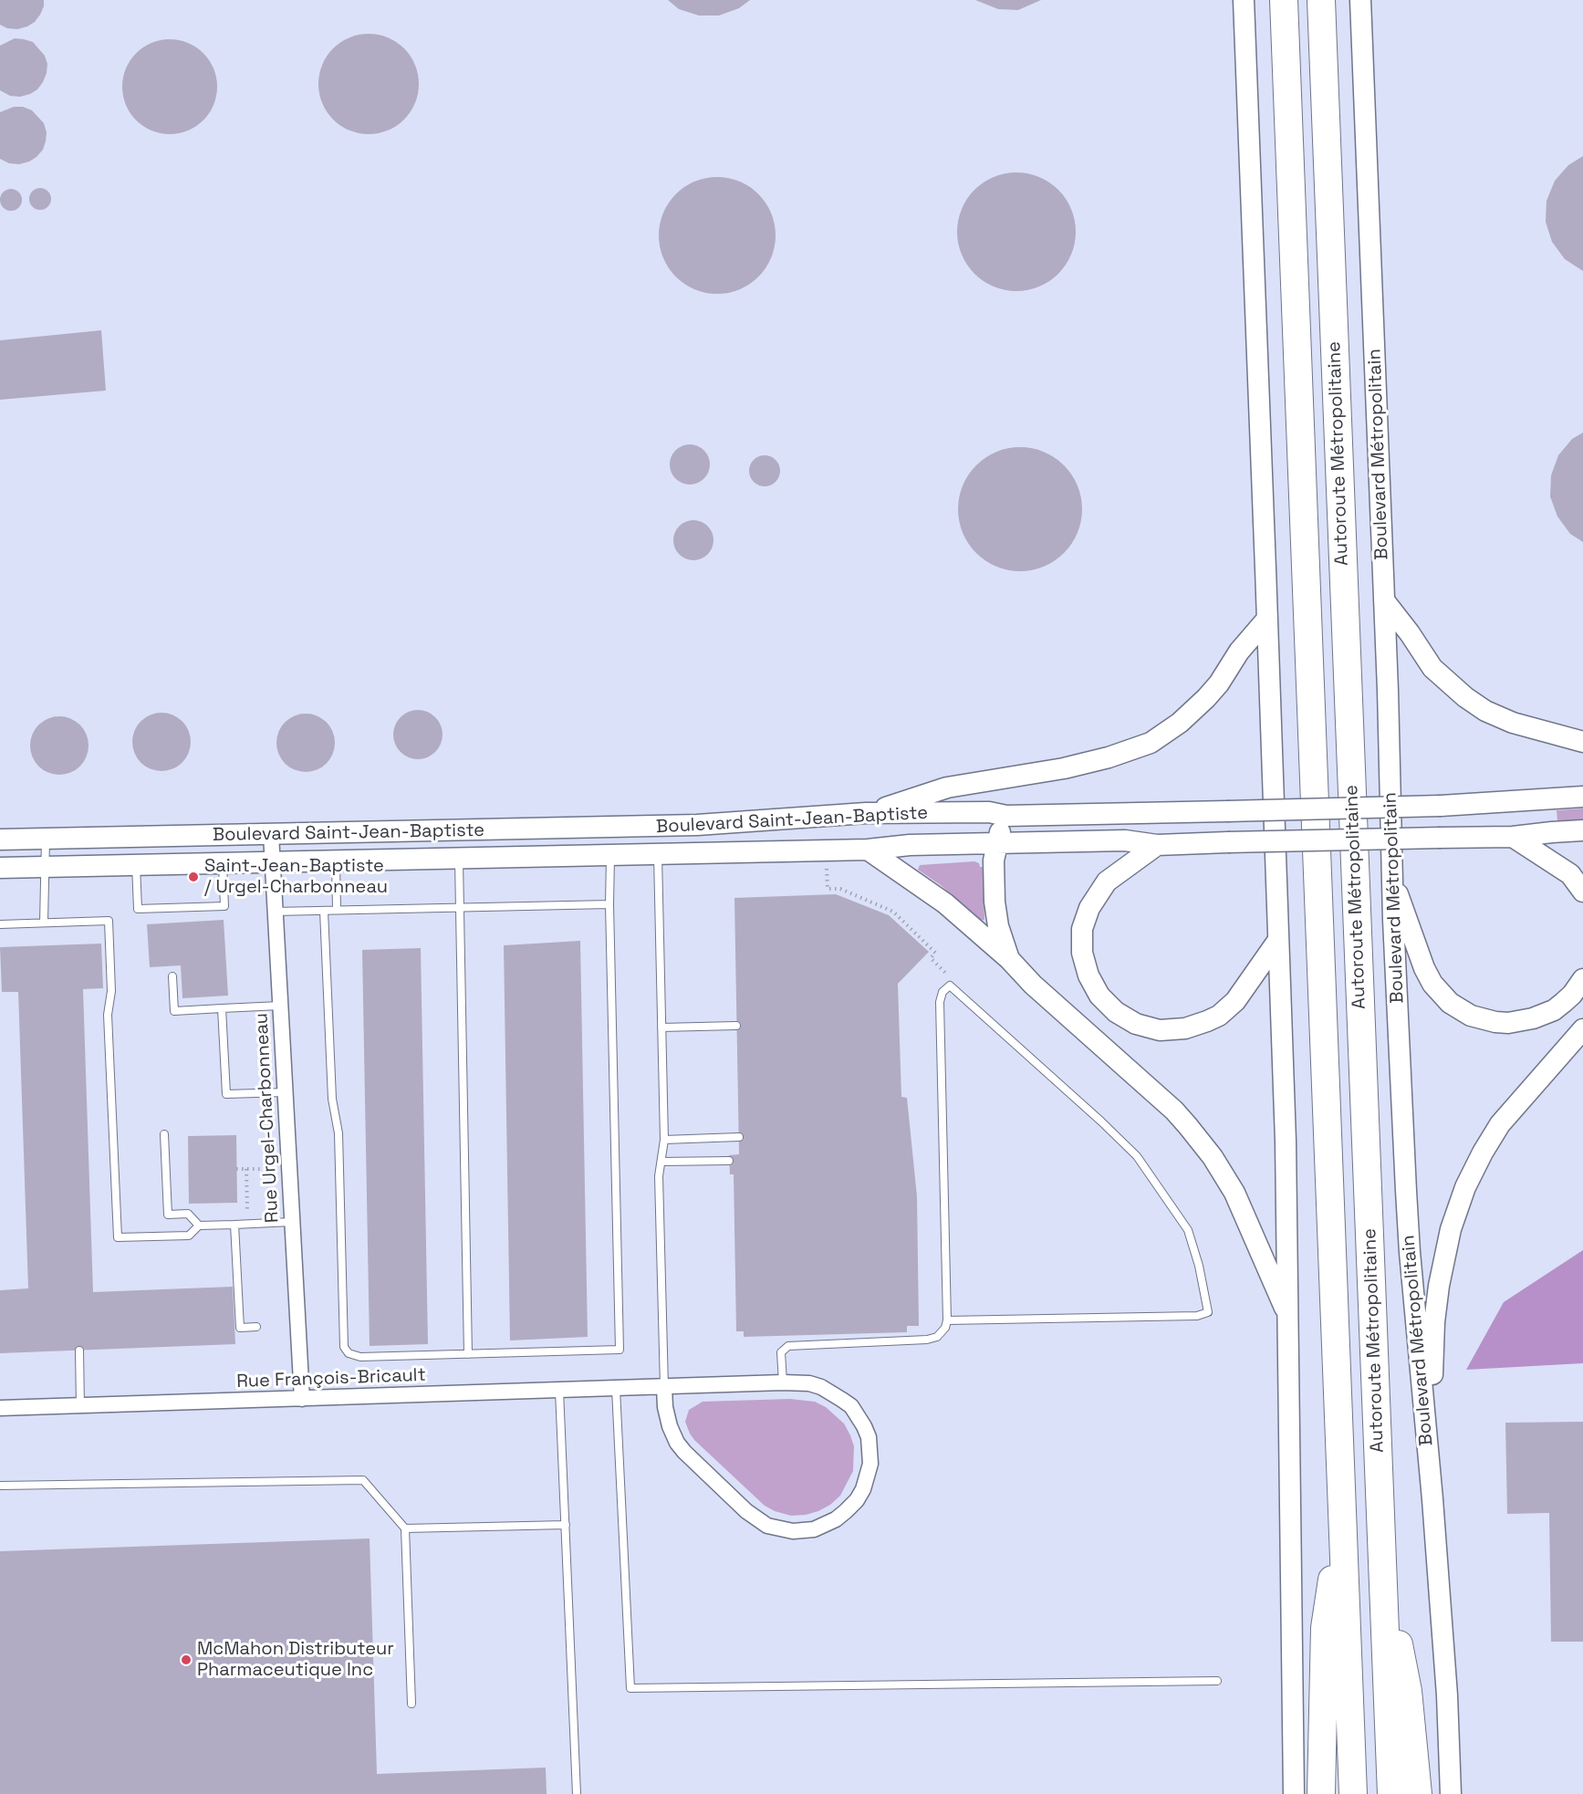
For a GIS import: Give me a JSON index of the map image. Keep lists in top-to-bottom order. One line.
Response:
{"streets":{"highway":["Autoroute Métropolitaine"],"main road":["Boulevard Métropolitain","Boulevard Saint-Jean-Baptiste"],"street":["Rue Urgel-Charbonneau","Rue François-Bricault"]},"crossings":[["Boulevard Saint-Jean-Baptiste","Rue Urgel-Charbonneau"],["Rue Urgel-Charbonneau","Rue François-Bricault"]],"places":["Saint-Jean-Baptiste / Urgel-Charbonneau","McMahon Distributeur Pharmaceutique Inc"]}
